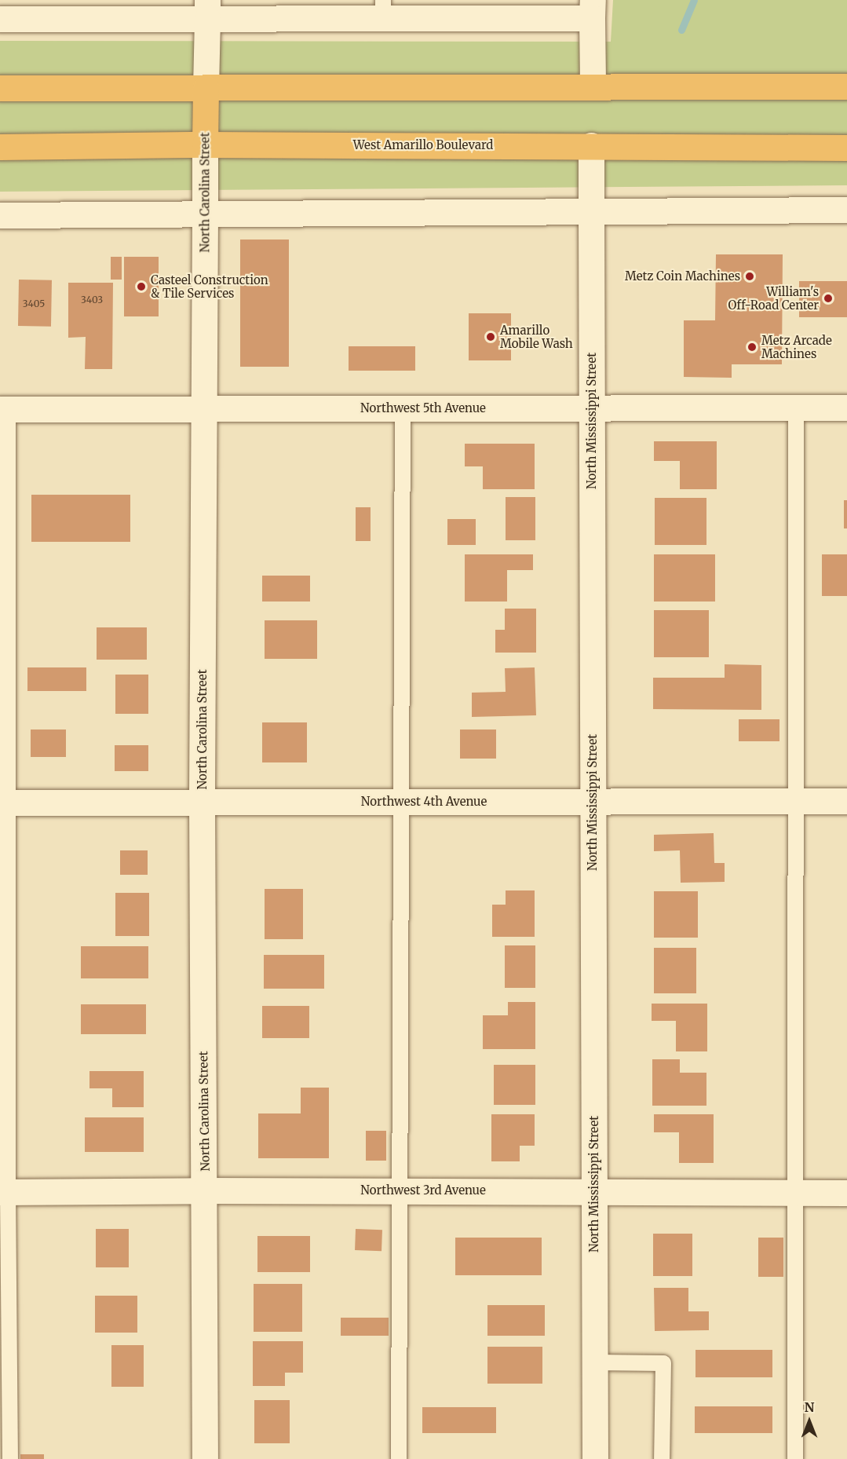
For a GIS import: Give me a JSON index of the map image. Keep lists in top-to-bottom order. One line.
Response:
{"streets":{"highway":["West Amarillo Boulevard","North Carolina Street"],"street":["Northwest 5th Avenue","North Mississippi Street","Northwest 4th Avenue","Northwest 3rd Avenue"]},"crossings":[["West Amarillo Boulevard","North Carolina Street"],["West Amarillo Boulevard","North Mississippi Street"],["North Carolina Street","Northwest 5th Avenue"],["North Carolina Street","Northwest 4th Avenue"],["North Carolina Street","Northwest 3rd Avenue"],["Northwest 5th Avenue","North Mississippi Street"],["North Mississippi Street","Northwest 4th Avenue"],["North Mississippi Street","Northwest 3rd Avenue"]],"places":["Metz Coin Machines","Casteel Construction & Tile Services","William's Off-Road Center","Amarillo Mobile Wash","Metz Arcade Machines"],"house_numbers":["3403","3405"],"north":"top"}
